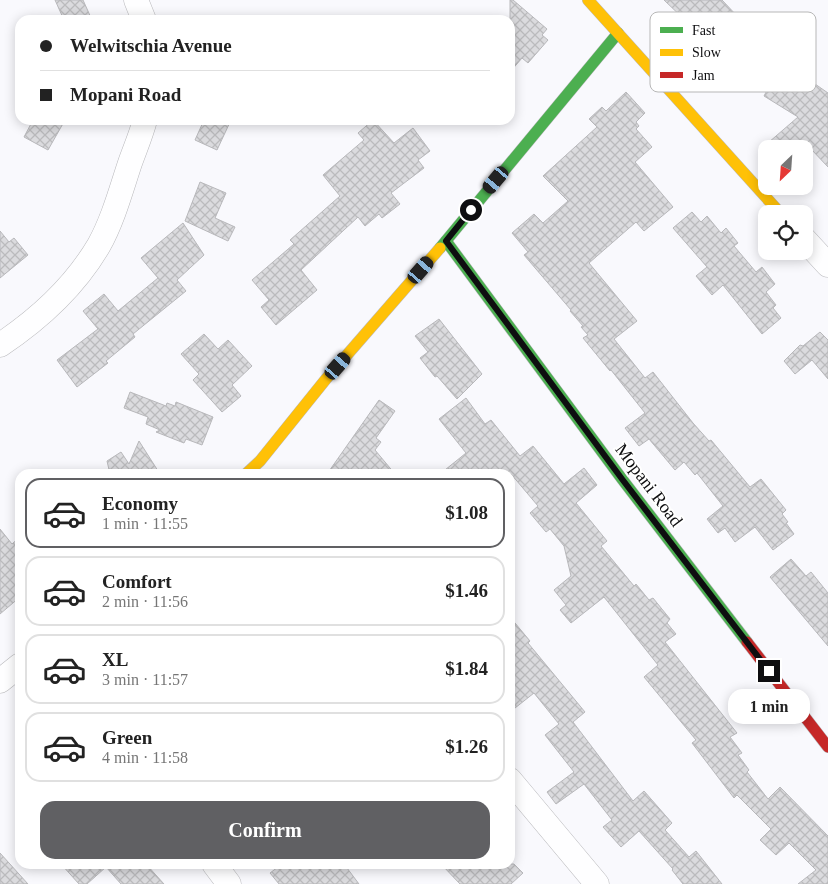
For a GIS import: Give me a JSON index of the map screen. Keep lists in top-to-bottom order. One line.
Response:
{"streets":{"street":["Mopani Road"]},"legend":["Fast","Slow","Jam"],"north":"bottom left","page":{"banner":["Welwitschia Avenue","Mopani Road"],"list":[{"name":"Economy","note":"1 min · 11:55","value":"$1.08"},{"name":"Comfort","note":"2 min · 11:56","value":"$1.46"},{"name":"XL","note":"3 min · 11:57","value":"$1.84"},{"name":"Green","note":"4 min · 11:58","value":"$1.26"}],"bubble":"1 min","buttons":"Confirm"}}
